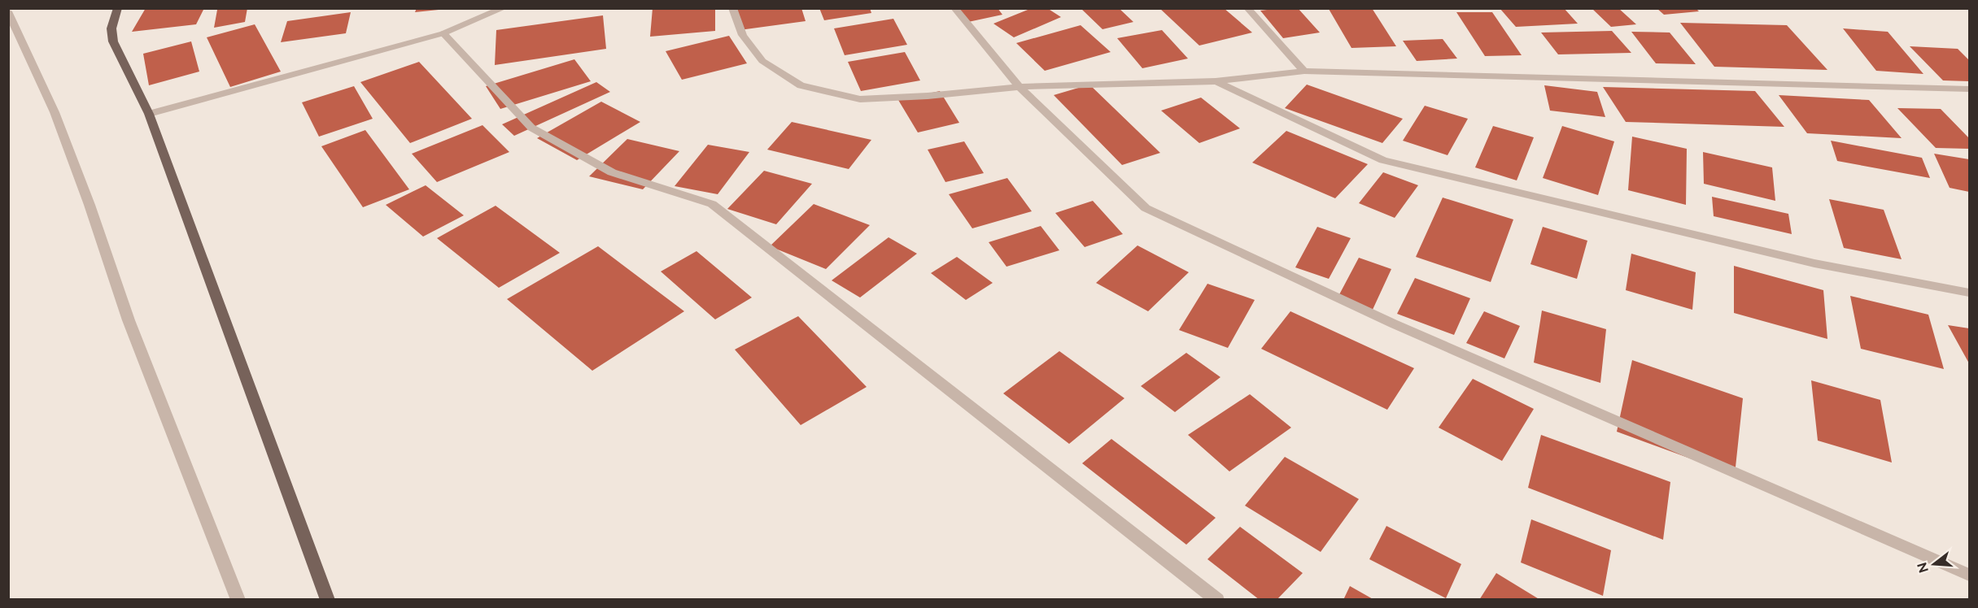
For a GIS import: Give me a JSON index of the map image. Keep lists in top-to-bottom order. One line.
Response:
{"north":"left"}
